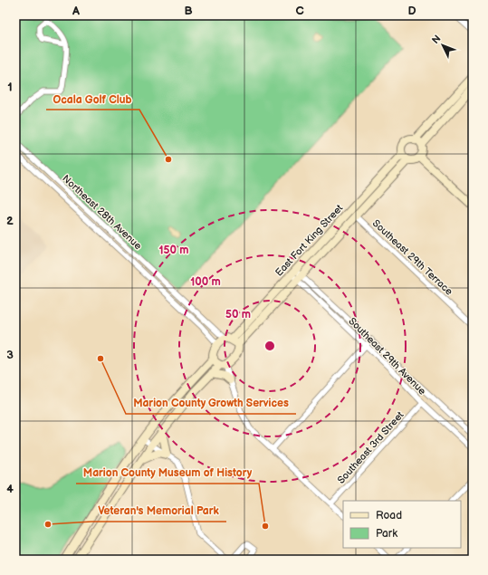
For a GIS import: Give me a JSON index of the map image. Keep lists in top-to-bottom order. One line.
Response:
{"streets":{"street":["Northeast 28th Avenue","East Fort King Street","Southeast 29th Terrace","Southeast 29th Avenue","Southeast 3rd Street"]},"crossings":[["Northeast 28th Avenue","East Fort King Street"],["East Fort King Street","Southeast 29th Terrace"],["East Fort King Street","Southeast 29th Avenue"],["Southeast 29th Avenue","Southeast 3rd Street"]],"places":["Ocala Golf Club","Marion County Growth Services","Veteran's Memorial Park","Marion County Museum of History"],"legend":["Road","Park"],"north":"top left","grid":{"columns":["A","B","C","D"],"rows":["1","2","3","4"]},"rings":["150 m","100 m","50 m"]}
